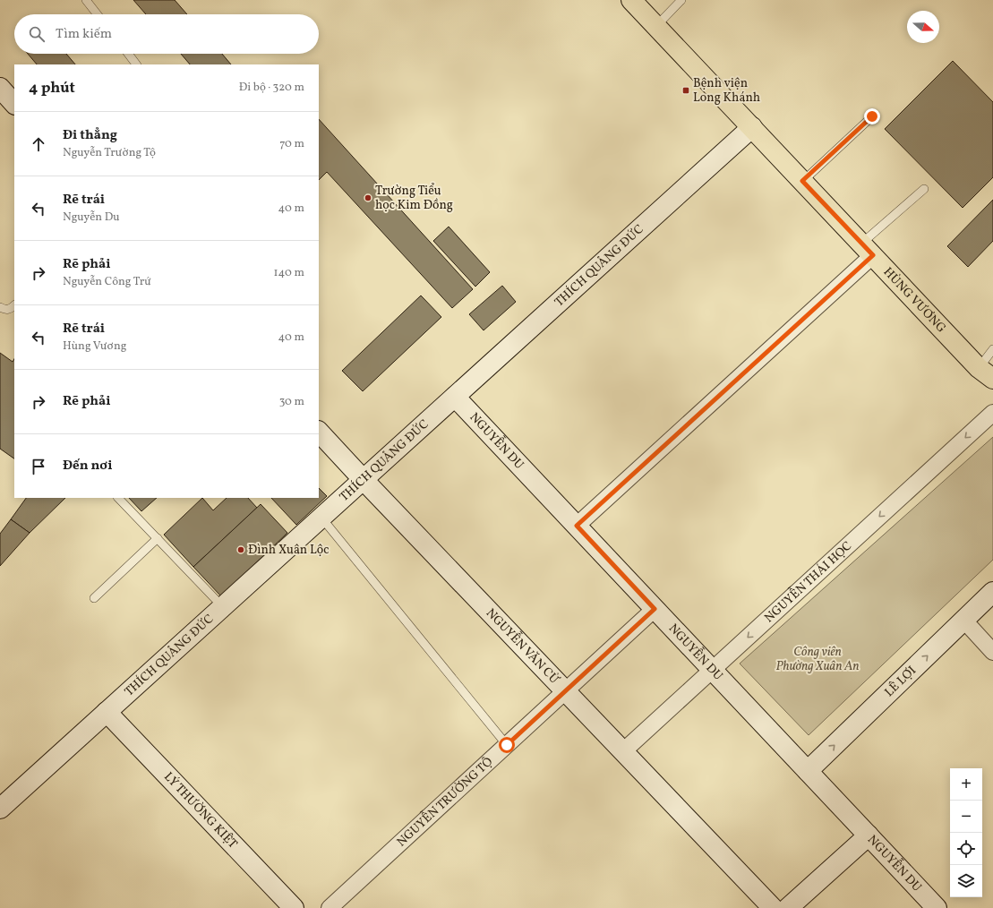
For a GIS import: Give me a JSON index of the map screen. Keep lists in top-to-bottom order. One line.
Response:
{"streets":{"main road":["HÙNG VƯƠNG"],"street":["THÍCH QUẢNG ĐỨC","NGUYỄN DU","NGUYỄN THÁI HỌC","NGUYỄN VĂN CỪ","LÊ LỢI","NGUYỄN TRƯỜNG TỘ","LÝ THƯỜNG KIỆT"]},"crossings":[["THÍCH QUẢNG ĐỨC","HÙNG VƯƠNG"],["THÍCH QUẢNG ĐỨC","NGUYỄN DU"],["THÍCH QUẢNG ĐỨC","NGUYỄN VĂN CỪ"],["THÍCH QUẢNG ĐỨC","LÝ THƯỜNG KIỆT"],["NGUYỄN DU","NGUYỄN THÁI HỌC"],["NGUYỄN DU","LÊ LỢI"],["NGUYỄN DU","NGUYỄN TRƯỜNG TỘ"],["NGUYỄN THÁI HỌC","NGUYỄN VĂN CỪ"],["NGUYỄN VĂN CỪ","NGUYỄN TRƯỜNG TỘ"]],"one_way":["NGUYỄN THÁI HỌC","LÊ LỢI"],"parks":["Công viên Phường Xuân An"],"places":{"transit":["Bệnh viện Long Khánh"],"other":["Trường Tiểu học Kim Đồng","Đình Xuân Lộc"]},"north":"right","page":{"search":"Tìm kiếm","heading":["4 phút","Đi bộ · 320 m"],"list":[["Đi thẳng","Nguyễn Trường Tộ","70 m"],["Rẽ trái","Nguyễn Du","40 m"],["Rẽ phải","Nguyễn Công Trứ","140 m"],["Rẽ trái","Hùng Vương","40 m"],["Rẽ phải","30 m"],"Đến nơi"],"map_buttons":["+","−"]}}
